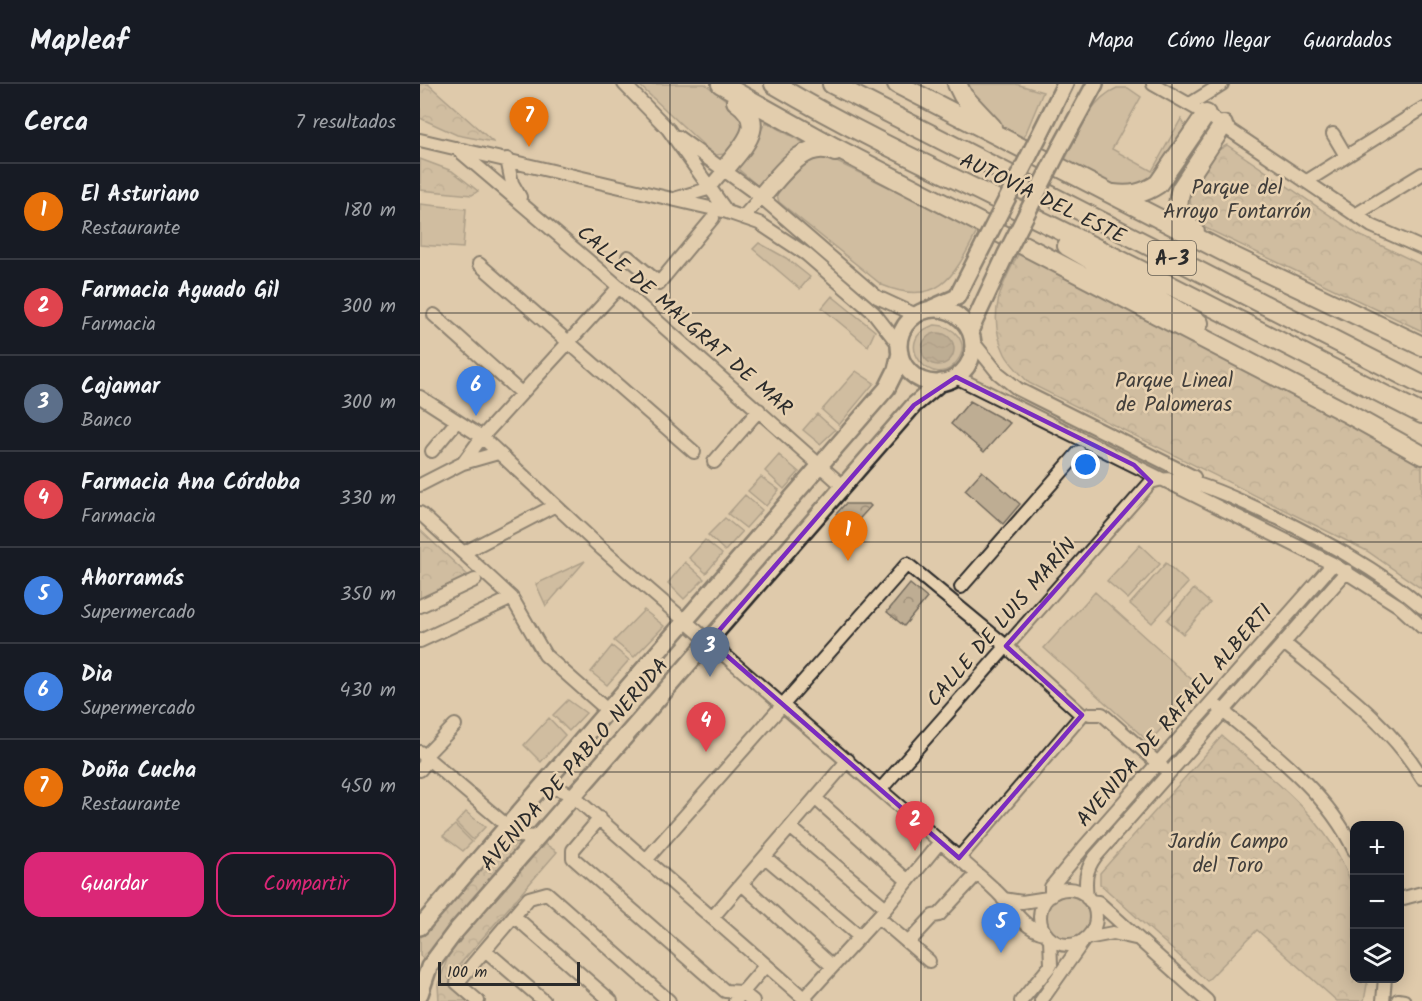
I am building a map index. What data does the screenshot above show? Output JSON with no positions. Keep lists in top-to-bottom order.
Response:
{
  "streets": {
    "highway": ["AUTOVÍA DEL ESTE", "A-3"],
    "main road": ["AVENIDA DE PABLO NERUDA"],
    "street": ["CALLE DE MALGRAT DE MAR", "CALLE DE LUIS MARÍN", "AVENIDA DE RAFAEL ALBERTI"]
  },
  "crossings": [
    ["CALLE DE MALGRAT DE MAR", "AVENIDA DE PABLO NERUDA"]
  ],
  "parks": ["Parque del Arroyo Fontarrón", "Parque Lineal de Palomeras", "Jardín Campo del Toro"],
  "scale_bar": "100 m",
  "page": {
    "header": "Mapleaf",
    "nav": ["Mapa", "Cómo llegar", "Guardados"],
    "heading": ["Cerca", "7 resultados"],
    "pins": [
      "7",
      "6",
      "1",
      "3",
      "4",
      "2",
      "5"
    ],
    "list": [
      {
        "mark": "1",
        "name": "El Asturiano",
        "note": "Restaurante",
        "value": "180 m"
      },
      {
        "mark": "2",
        "name": "Farmacia Aguado Gil",
        "note": "Farmacia",
        "value": "300 m"
      },
      {
        "mark": "3",
        "name": "Cajamar",
        "note": "Banco",
        "value": "300 m"
      },
      {
        "mark": "4",
        "name": "Farmacia Ana Córdoba",
        "note": "Farmacia",
        "value": "330 m"
      },
      {
        "mark": "5",
        "name": "Ahorramás",
        "note": "Supermercado",
        "value": "350 m"
      },
      {
        "mark": "6",
        "name": "Dia",
        "note": "Supermercado",
        "value": "430 m"
      },
      {
        "mark": "7",
        "name": "Doña Cucha",
        "note": "Restaurante",
        "value": "450 m"
      }
    ],
    "map_buttons": ["+", "−"],
    "buttons": ["Guardar", "Compartir"],
    "scale": "100 m"
  }
}
